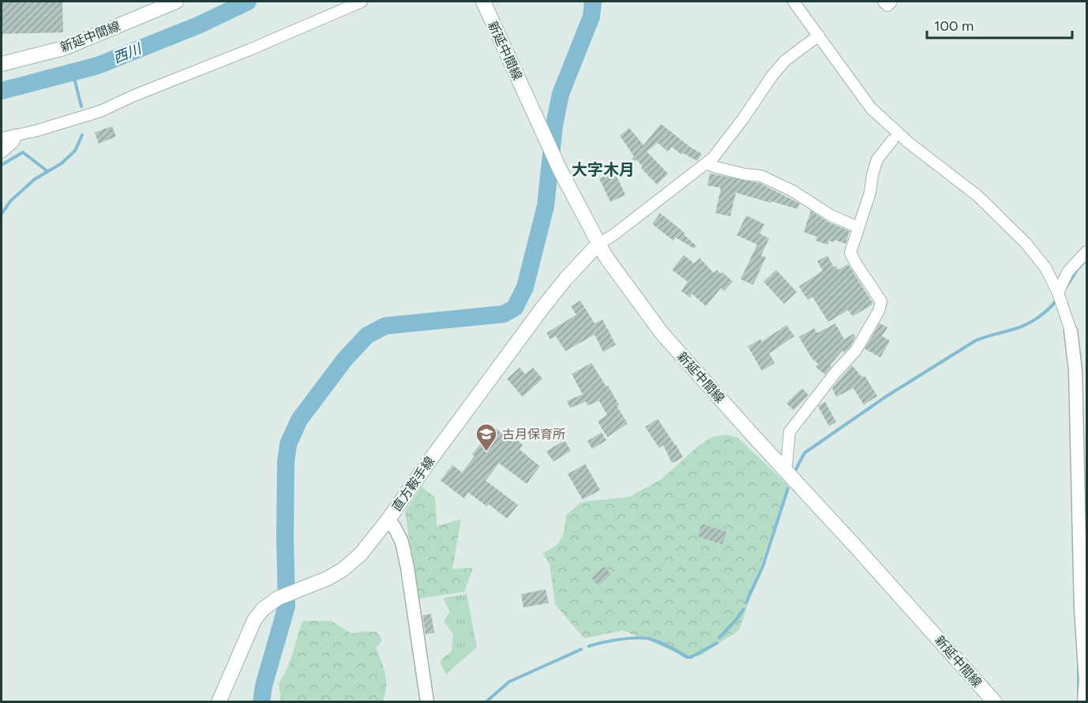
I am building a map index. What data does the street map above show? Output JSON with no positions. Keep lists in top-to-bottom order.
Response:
{
  "streets": {
    "main road": ["新延中間線", "直方鞍手線"]
  },
  "crossings": [
    ["新延中間線", "直方鞍手線"]
  ],
  "districts": ["大字木月"],
  "water": ["西川"],
  "places": {
    "school or university": ["古月保育所"]
  },
  "scale_bar": "100 m"
}
